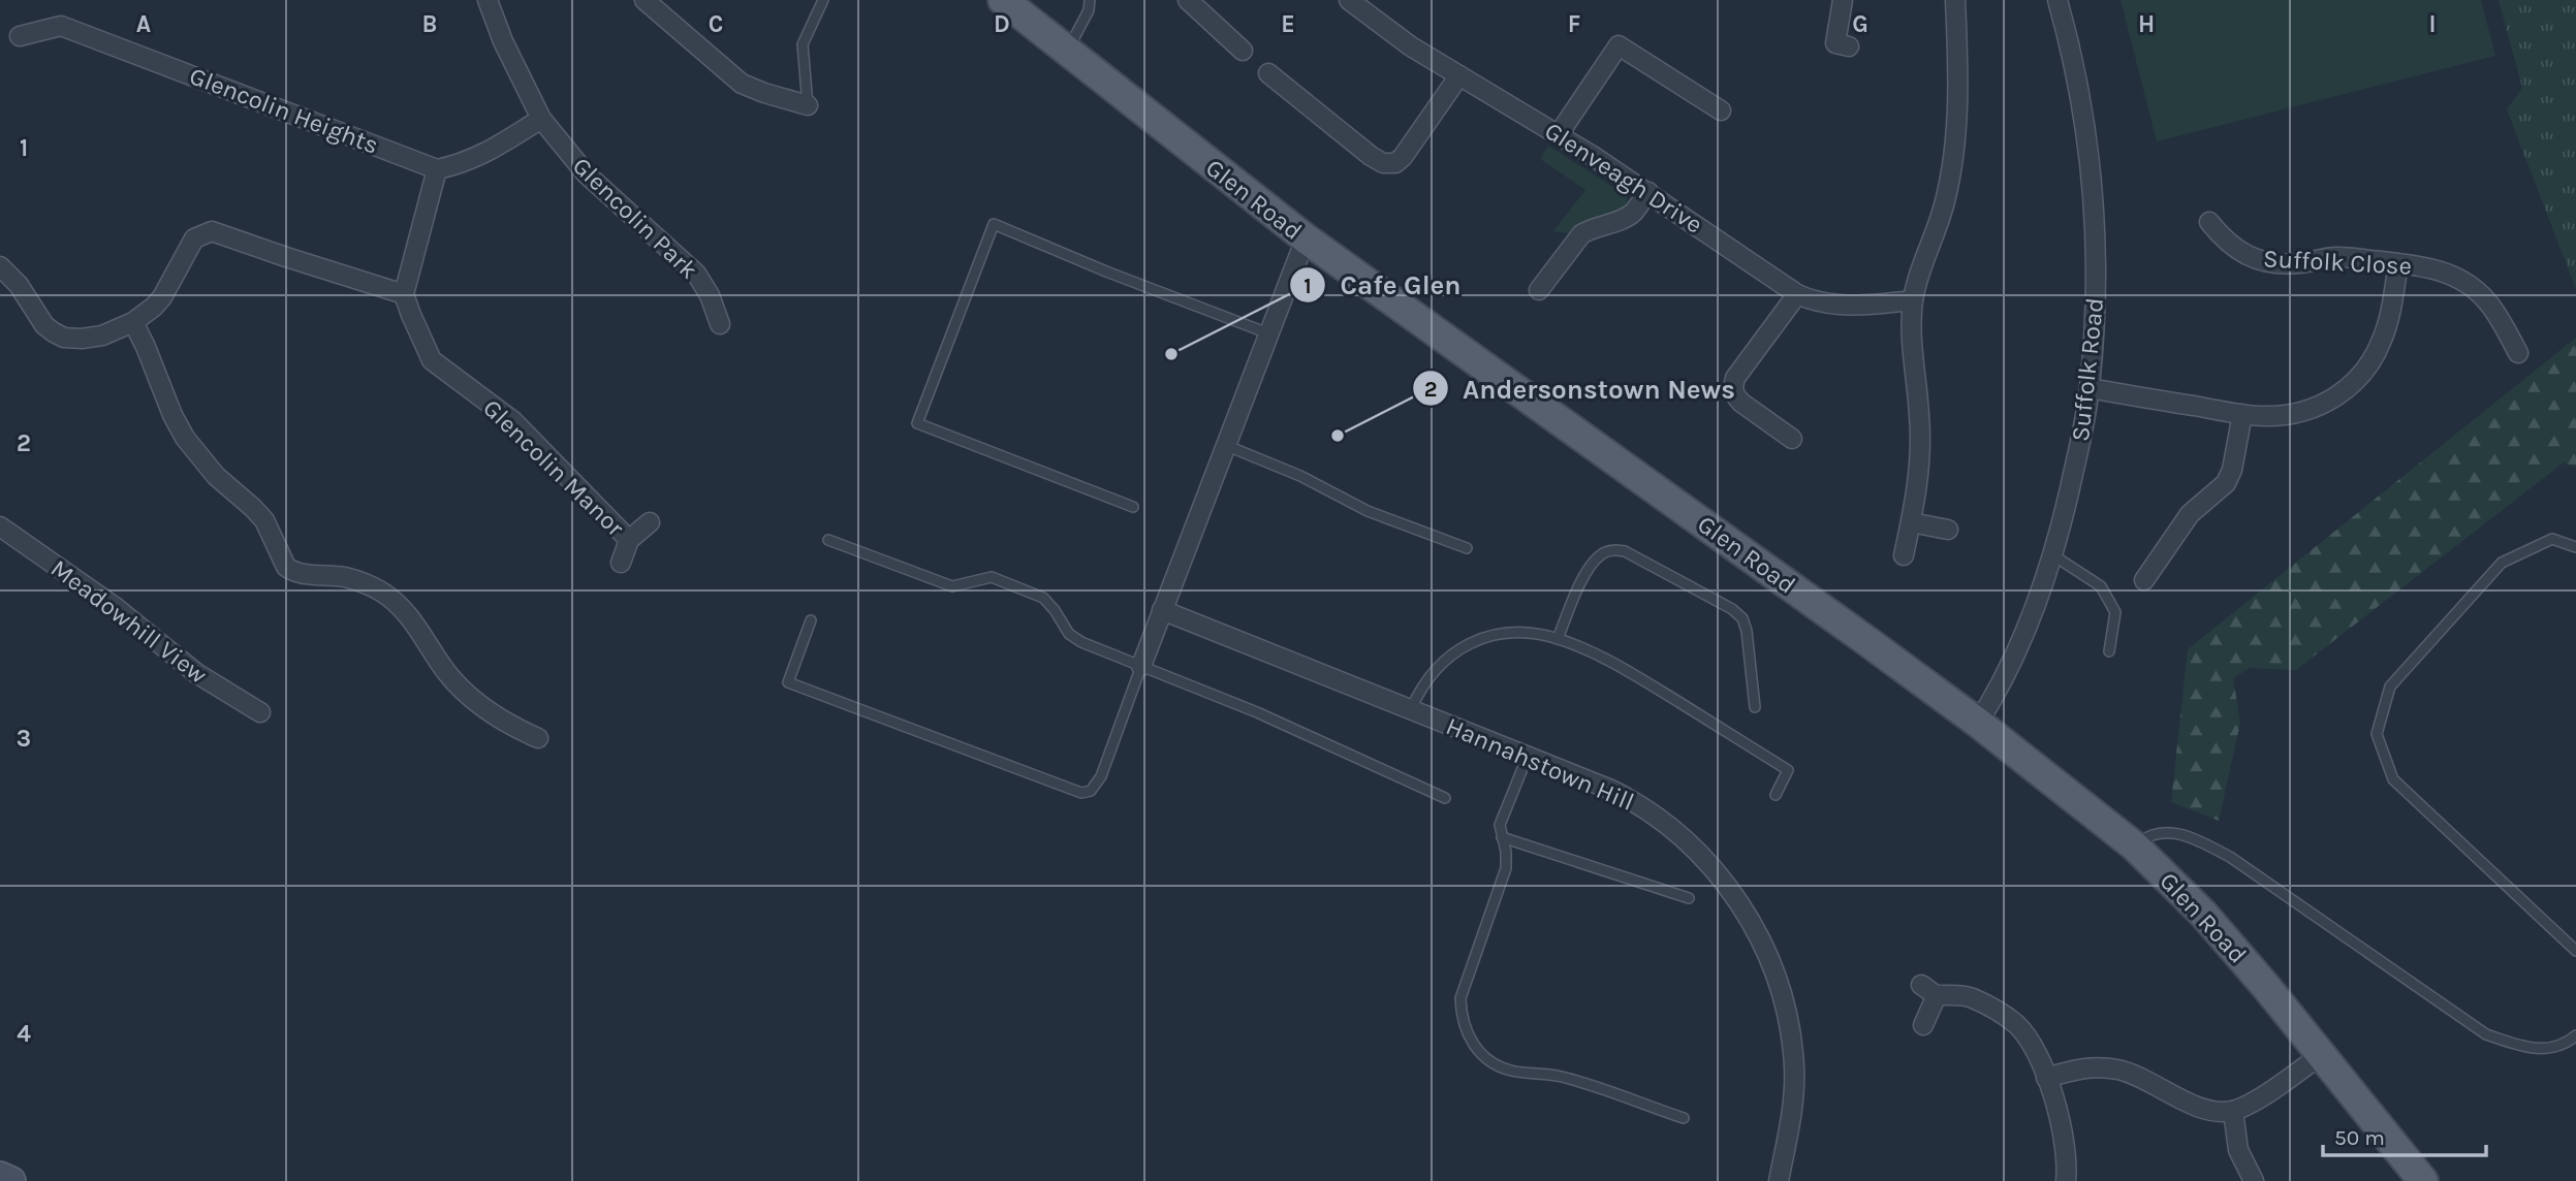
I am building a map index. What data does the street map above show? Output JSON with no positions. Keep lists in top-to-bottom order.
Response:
{
  "streets": {
    "main road": ["Glen Road"],
    "street": [
      "Glencolin Heights",
      "Glenveagh Drive",
      "Glencolin Park",
      "Suffolk Close",
      "Suffolk Road",
      "Glencolin Manor",
      "Meadowhill View",
      "Hannahstown Hill"
    ]
  },
  "crossings": [
    ["Glen Road", "Suffolk Road"]
  ],
  "places": ["Cafe Glen", "Andersonstown News"],
  "scale_bar": "50 m",
  "grid": {
    "columns": [
      "A",
      "B",
      "C",
      "D",
      "E",
      "F",
      "G",
      "H",
      "I"
    ],
    "rows": [
      "1",
      "2",
      "3",
      "4"
    ]
  }
}
